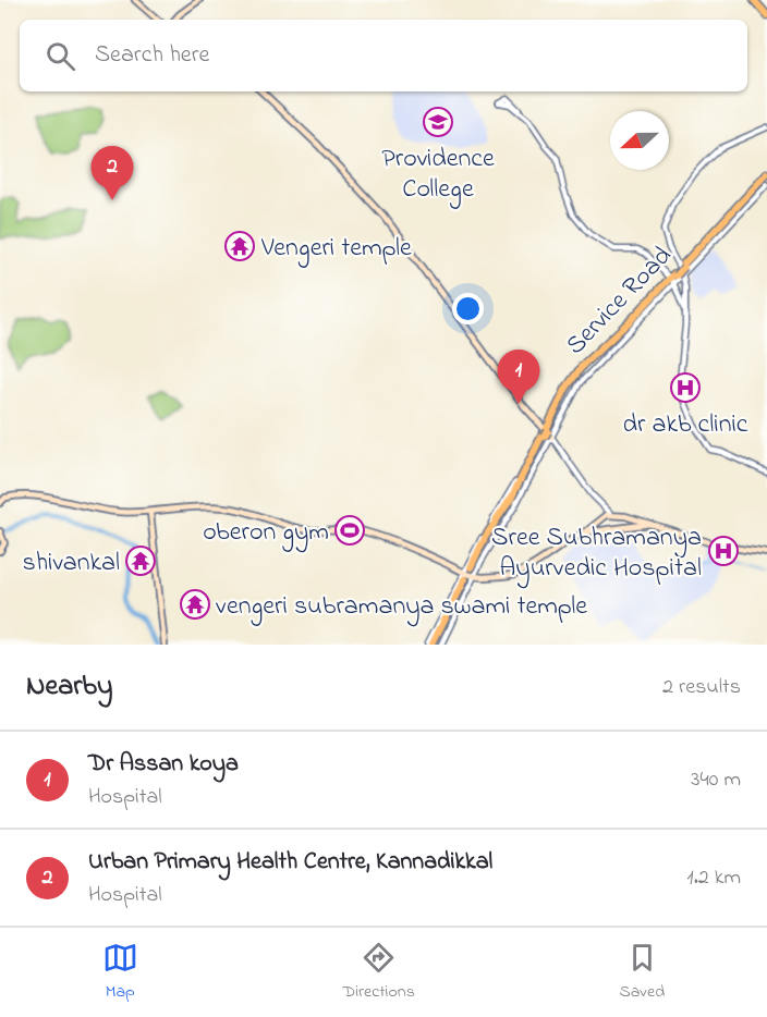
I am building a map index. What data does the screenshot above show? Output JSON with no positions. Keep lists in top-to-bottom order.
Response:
{
  "places": {
    "school or university": ["Providence College"],
    "temple": ["Vengeri temple", "shivankal", "vengeri subramanya swami temple"],
    "hospital": ["dr akb clinic", "Sree Subhramanya Ayurvedic Hospital"],
    "sports": ["oberon gym"]
  },
  "north": "left",
  "page": {
    "search": "Search here",
    "pins": ["2", "1"],
    "heading": ["Nearby", "2 results"],
    "list": [
      {
        "mark": "1",
        "name": "Dr Assan koya",
        "note": "Hospital",
        "value": "340 m"
      },
      {
        "mark": "2",
        "name": "Urban Primary Health Centre, Kannadikkal",
        "note": "Hospital",
        "value": "1.2 km"
      }
    ],
    "nav": ["Map", "Directions", "Saved"]
  }
}
